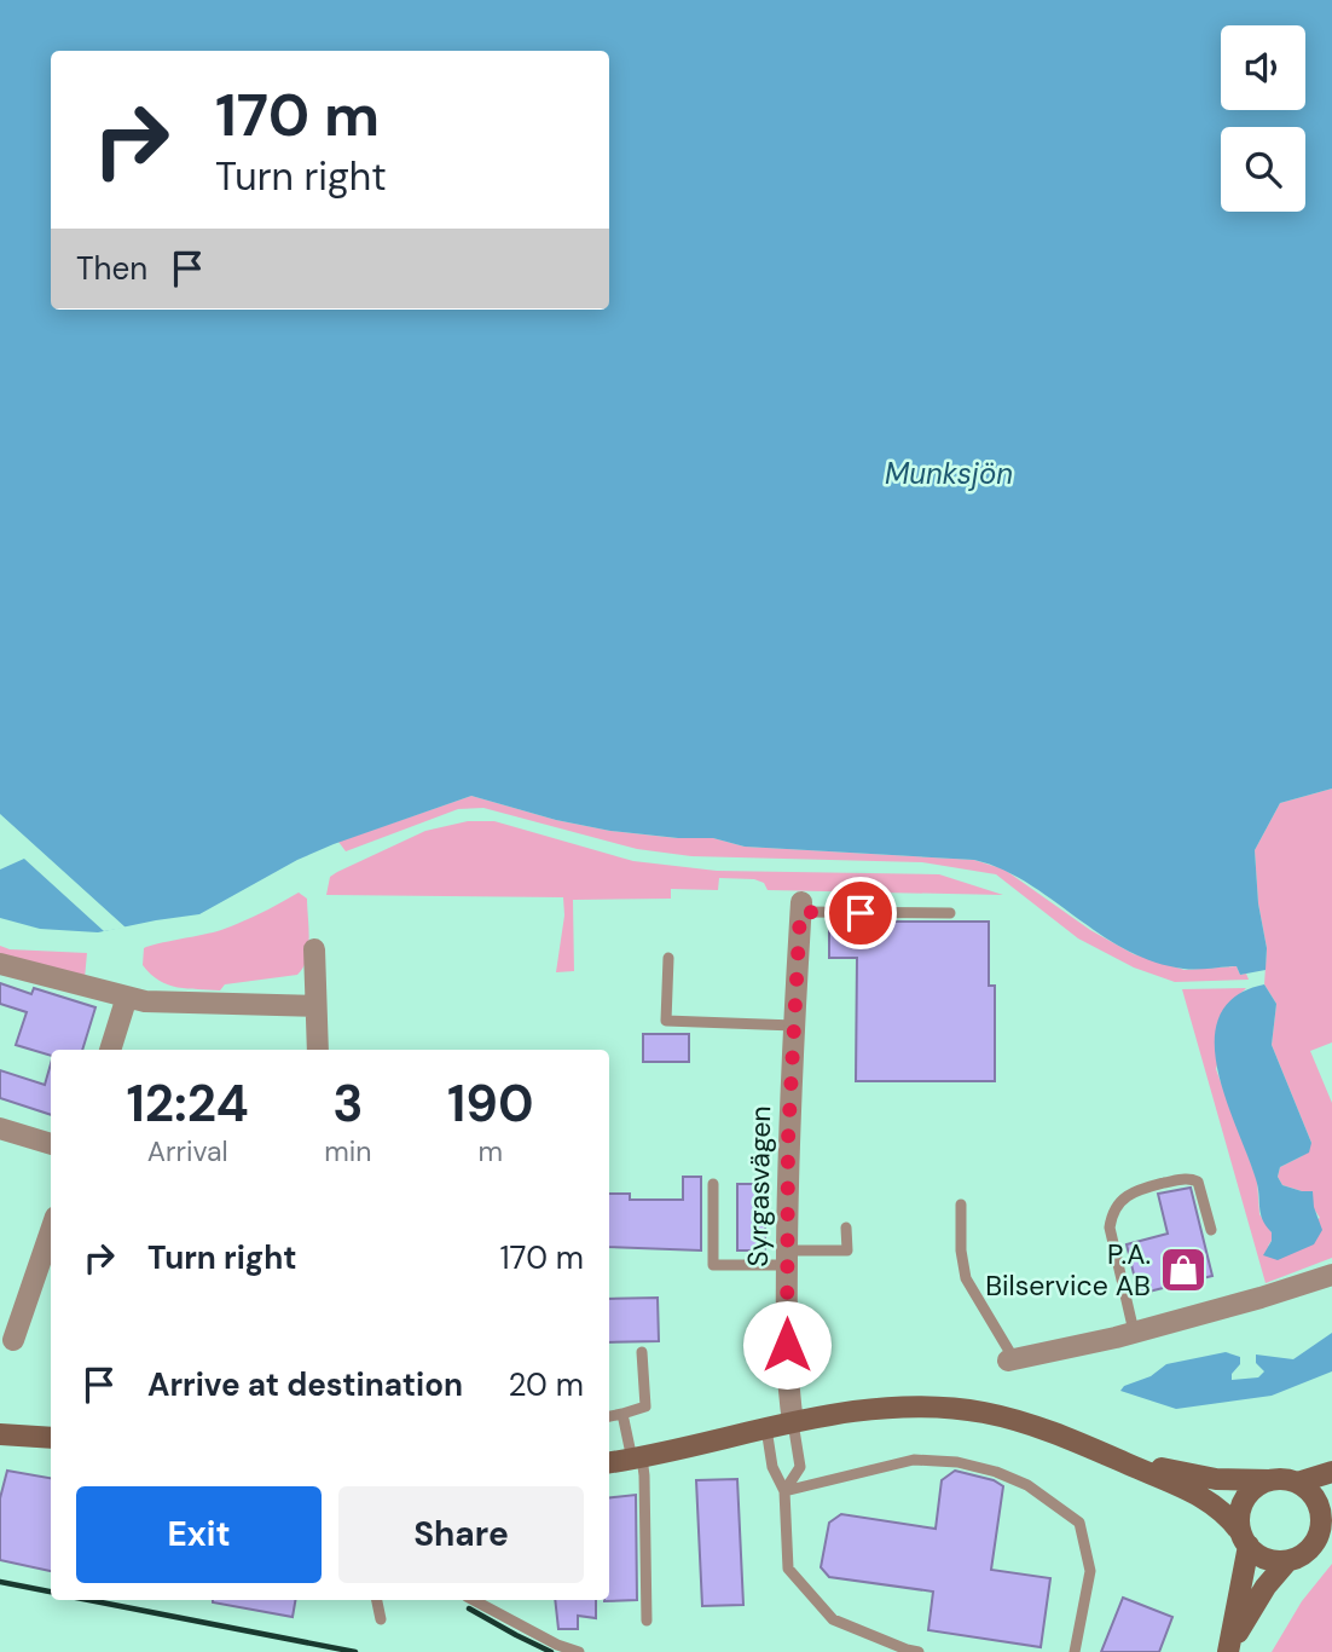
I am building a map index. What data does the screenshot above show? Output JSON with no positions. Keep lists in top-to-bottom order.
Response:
{
  "streets": {
    "street": ["Syrgasvägen"]
  },
  "water": ["Munksjön"],
  "places": {
    "shop": ["P.A. Bilservice AB"]
  },
  "page": {
    "turn": ["170 m", "Turn right"],
    "then": "Then",
    "eta": [
      "12:24",
      "Arrival",
      "3",
      "min",
      "190",
      "m"
    ],
    "list": [
      {
        "name": "Turn right",
        "value": "170 m"
      },
      {
        "name": "Arrive at destination",
        "value": "20 m"
      }
    ],
    "buttons": ["Exit", "Share"]
  }
}
